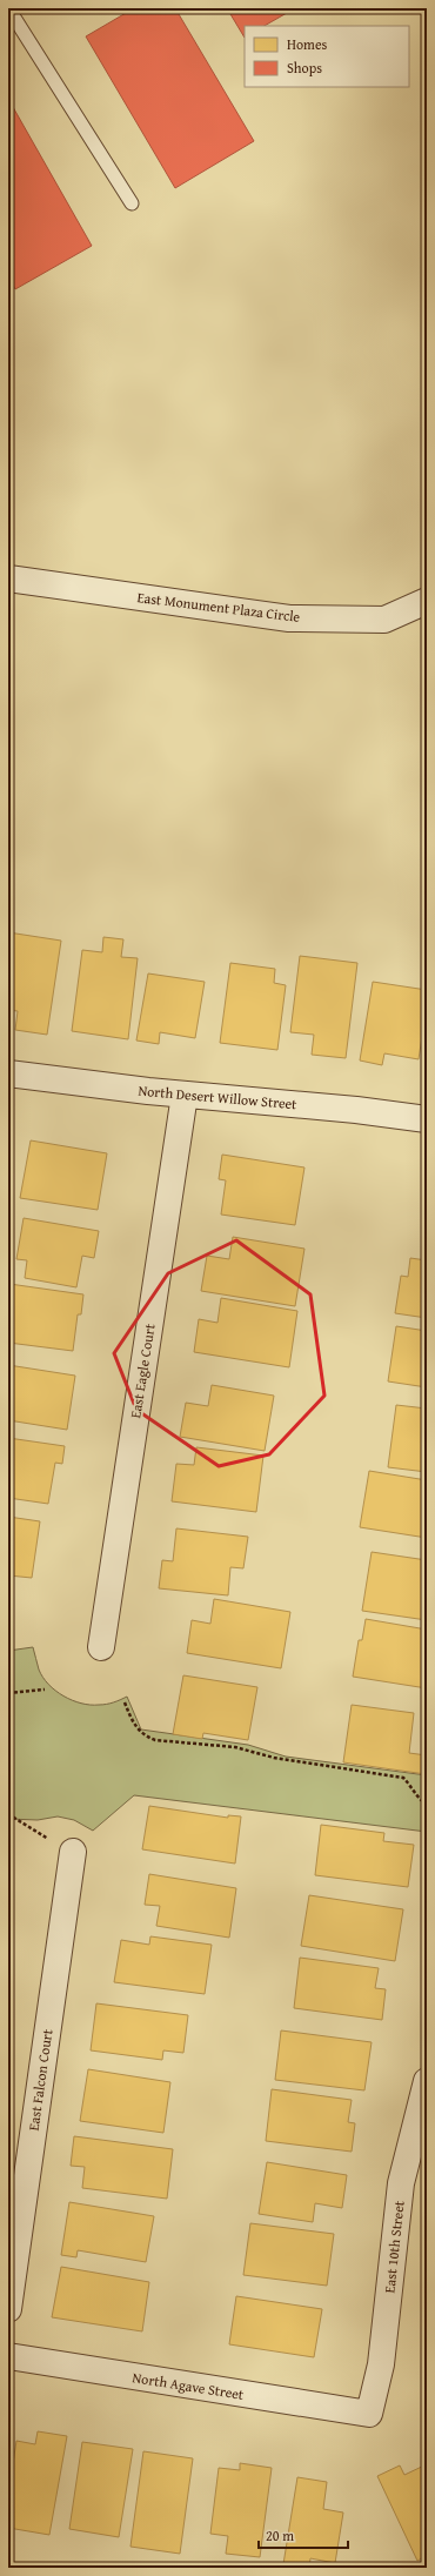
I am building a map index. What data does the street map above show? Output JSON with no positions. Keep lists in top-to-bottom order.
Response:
{
  "streets": {
    "street": [
      "East Monument Plaza Circle",
      "North Desert Willow Street",
      "East Eagle Court",
      "East Falcon Court",
      "East 10th Street",
      "North Agave Street"
    ]
  },
  "crossings": [
    ["North Desert Willow Street", "East Eagle Court"],
    ["East 10th Street", "North Agave Street"]
  ],
  "legend": ["Homes", "Shops"],
  "scale_bar": "20 m"
}
